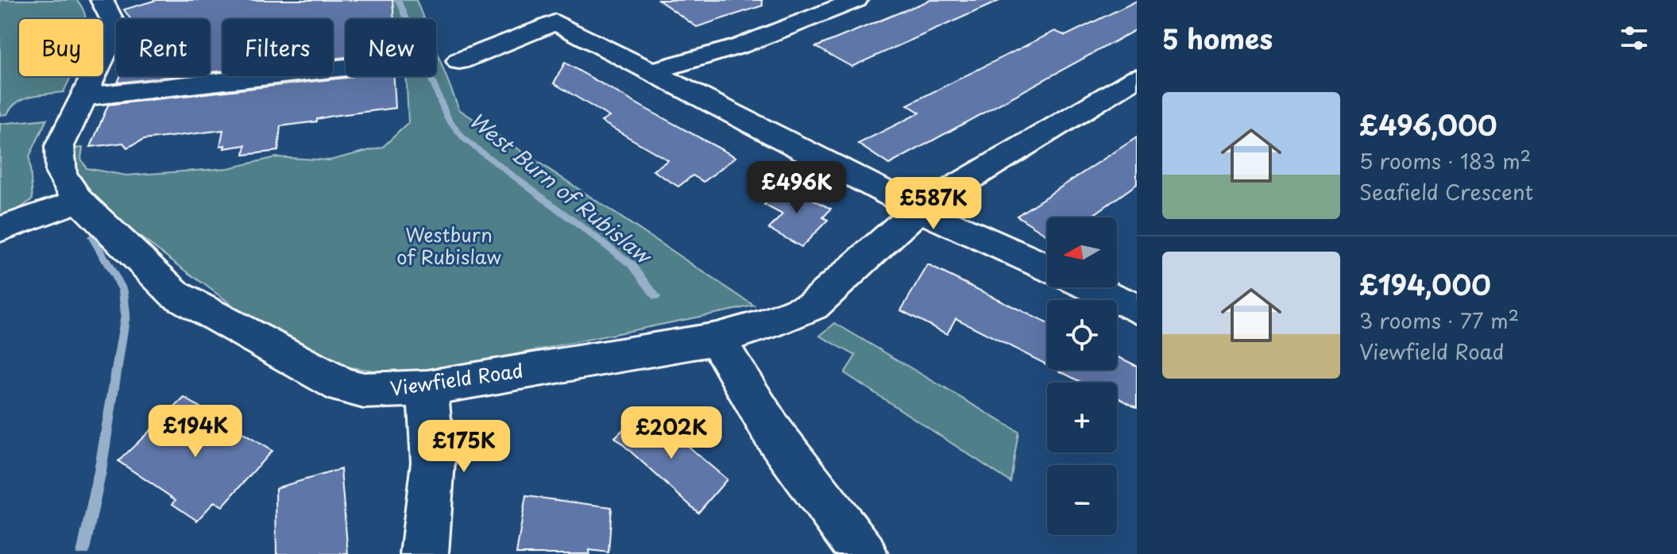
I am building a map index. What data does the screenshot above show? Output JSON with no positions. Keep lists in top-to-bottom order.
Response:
{
  "streets": {
    "street": ["Viewfield Road"]
  },
  "water": ["West Burn of Rubislaw"],
  "parks": ["Westburn of Rubislaw"],
  "north": "left",
  "page": {
    "heading": "5 homes",
    "chip": [
      "Buy",
      "Rent",
      "Filters",
      "New"
    ],
    "list": [
      {
        "name": "£496,000",
        "note": "5 rooms · 183 m² · Seafield Crescent"
      },
      {
        "name": "£194,000",
        "note": "3 rooms · 77 m² · Viewfield Road"
      }
    ],
    "price": [
      "£496K",
      "£587K",
      "£194K",
      "£202K",
      "£175K"
    ],
    "map_buttons": ["+", "−"]
  }
}
